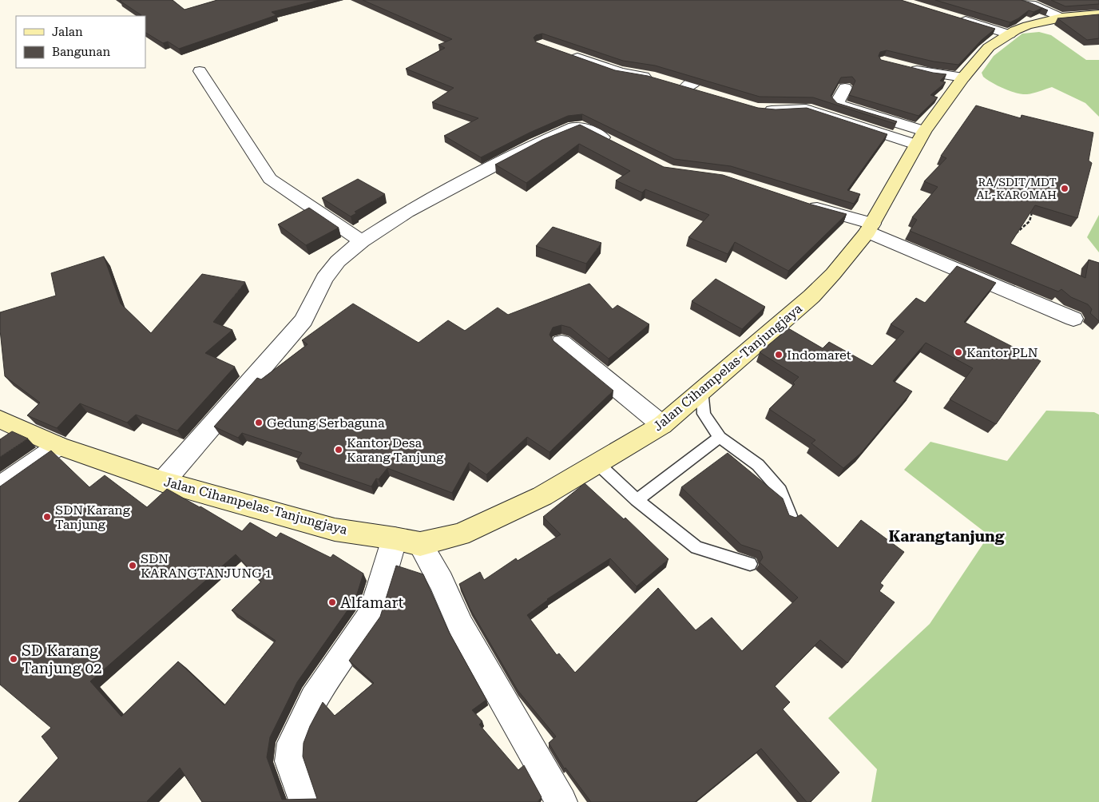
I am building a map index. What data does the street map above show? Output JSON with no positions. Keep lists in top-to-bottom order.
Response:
{
  "streets": {
    "main road": ["Jalan Cihampelas-Tanjungjaya"]
  },
  "districts": ["Karangtanjung"],
  "places": [
    "RA/SDIT/MDT AL-KAROMAH",
    "Kantor PLN",
    "Indomaret",
    "Gedung Serbaguna",
    "Kantor Desa Karang Tanjung",
    "SDN Karang Tanjung",
    "SDN KARANGTANJUNG 1",
    "Alfamart",
    "SD Karang Tanjung 02"
  ],
  "legend": ["Jalan", "Bangunan"]
}
